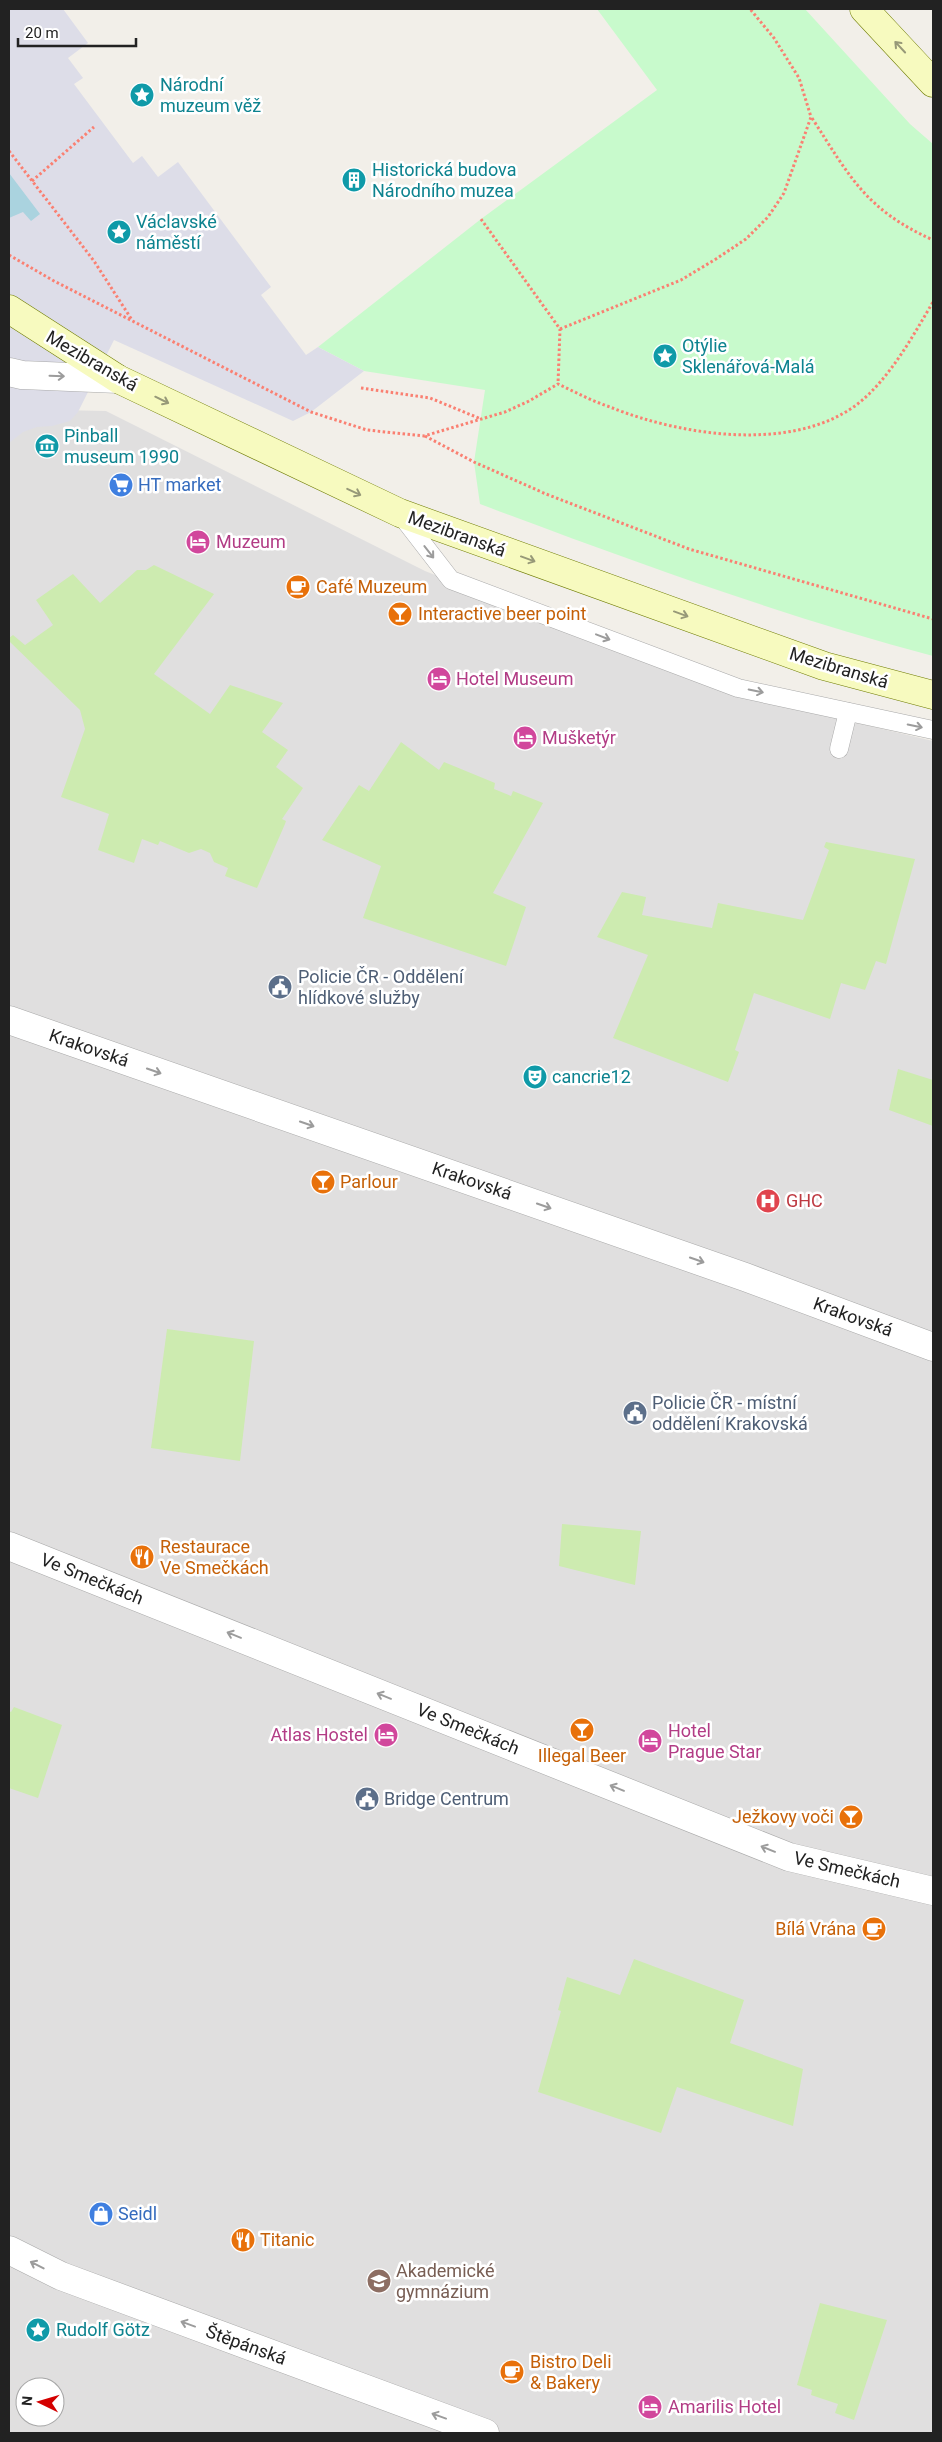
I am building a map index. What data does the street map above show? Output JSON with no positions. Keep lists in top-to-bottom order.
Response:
{
  "streets": {
    "main road": ["Mezibranská"],
    "street": ["Krakovská", "Ve Smečkách", "Štěpánská"]
  },
  "one_way": [
    "Mezibranská",
    "Krakovská",
    "Ve Smečkách",
    "Štěpánská"
  ],
  "places": {
    "place": [
      "Národní muzeum věž",
      "Václavské náměstí",
      "Otýlie Sklenářová-Malá",
      "Rudolf Gӧtz"
    ],
    "building": ["Historická budova Národního muzea"],
    "museum": ["Pinball museum 1990"],
    "supermarket": ["HT market"],
    "hotel": [
      "Muzeum",
      "Hotel Museum",
      "Mušketýr",
      "Atlas Hostel",
      "Hotel Prague Star",
      "Amarilis Hotel"
    ],
    "cafe": ["Café Muzeum", "Bílá Vrána", "Bistro Deli & Bakery"],
    "bar": [
      "Interactive beer point",
      "Parlour",
      "Illegal Beer",
      "Ježkovy voči"
    ],
    "public building": ["Policie ČR - Oddělení hlídkové služby", "Policie ČR - místní oddělení Krakovská", "Bridge Centrum"],
    "theatre": ["cancrie12"],
    "hospital": ["GHC"],
    "restaurant": ["Restaurace Ve Smečkách", "Titanic"],
    "shop": ["Seidl"],
    "school or university": ["Akademické gymnázium"]
  },
  "scale_bar": "20 m",
  "north": "left"
}
